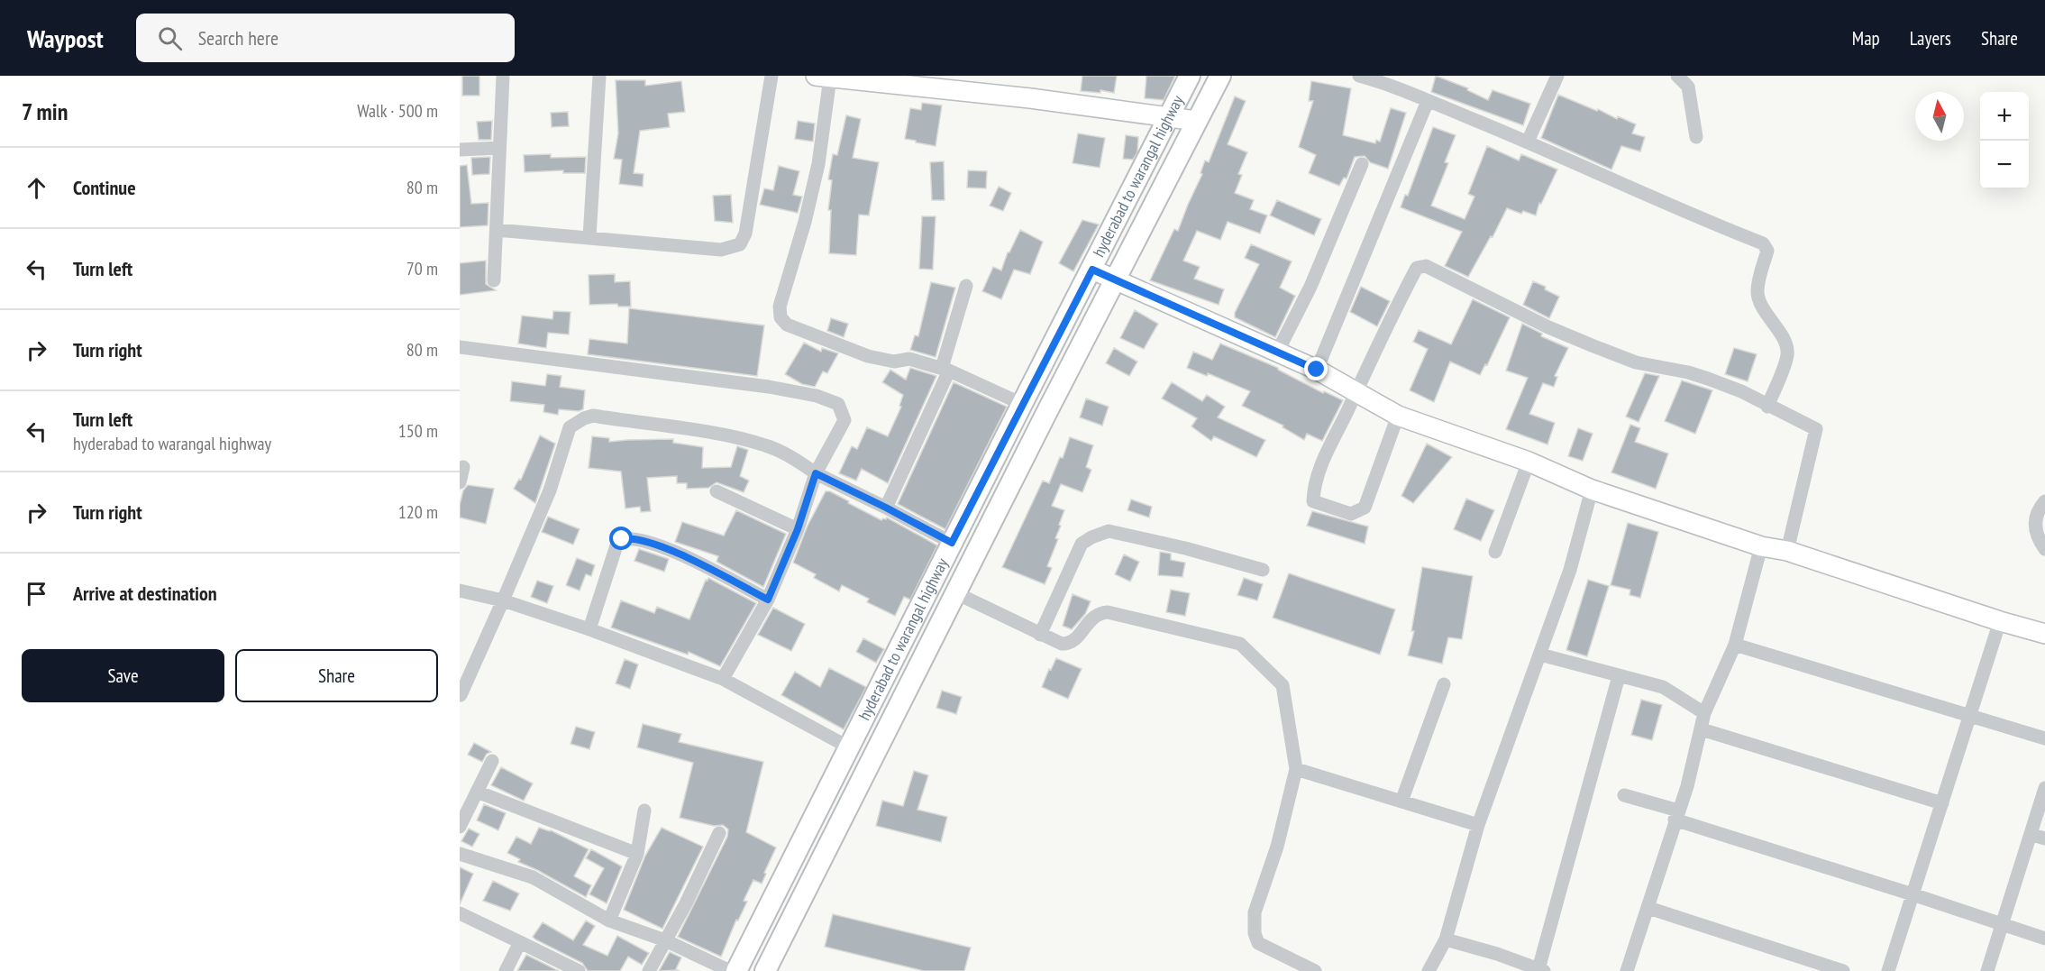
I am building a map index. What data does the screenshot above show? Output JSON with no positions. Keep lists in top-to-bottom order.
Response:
{
  "streets": {
    "main road": ["hyderabad to warangal highway"]
  },
  "north": "top",
  "page": {
    "header": "Waypost",
    "search": "Search here",
    "nav": ["Map", "Layers", "Share"],
    "heading": ["7 min", "Walk · 500 m"],
    "map_buttons": ["+", "−"],
    "list": [
      ["Continue", "80 m"],
      ["Turn left", "70 m"],
      ["Turn right", "80 m"],
      ["Turn left", "hyderabad to warangal highway", "150 m"],
      ["Turn right", "120 m"],
      "Arrive at destination"
    ],
    "buttons": ["Save", "Share"]
  }
}
